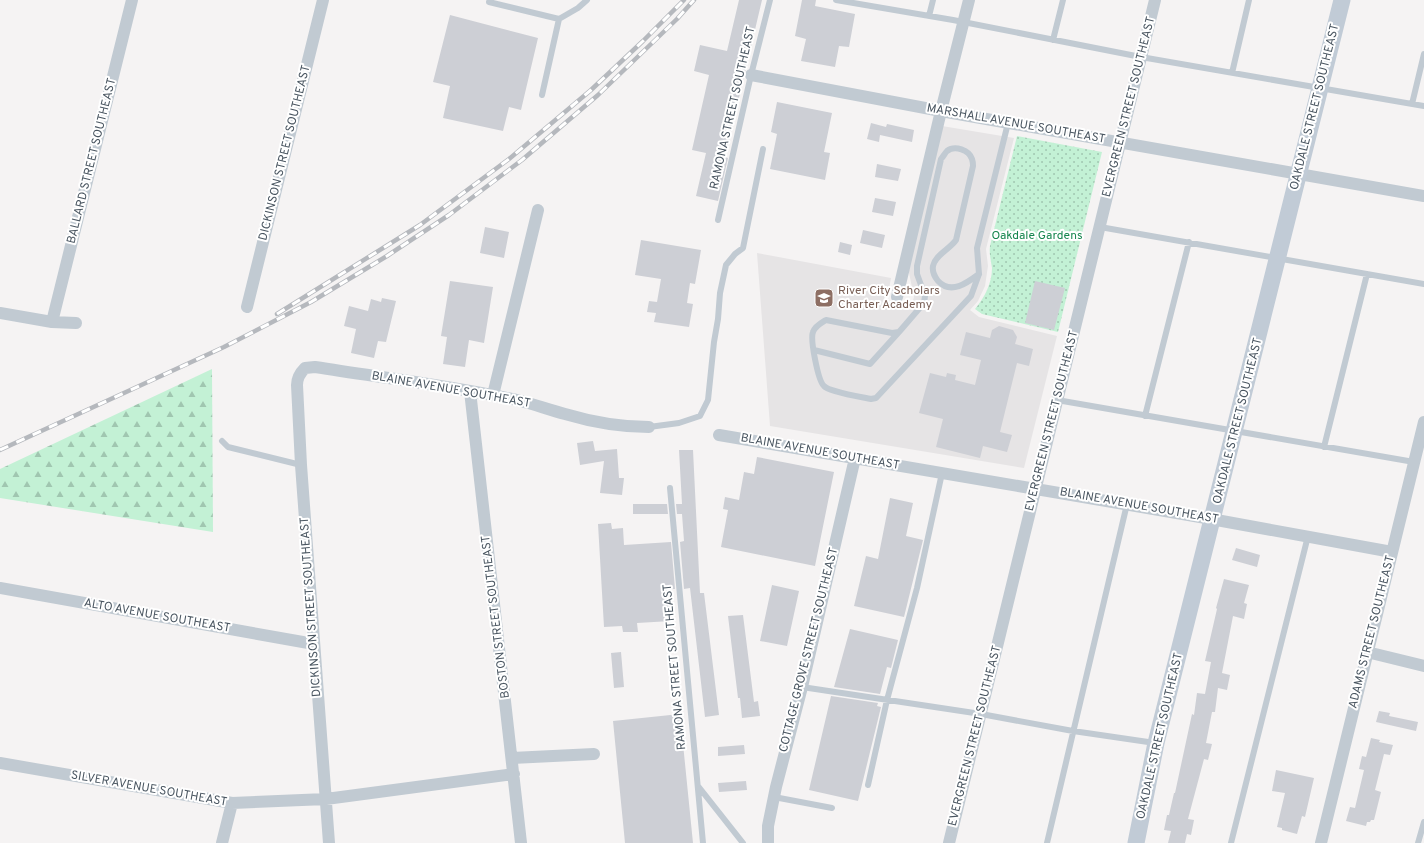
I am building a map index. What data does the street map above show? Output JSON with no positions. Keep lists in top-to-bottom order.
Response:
{
  "streets": {
    "street": [
      "EVERGREEN STREET SOUTHEAST",
      "OAKDALE STREET SOUTHEAST",
      "MARSHALL AVENUE SOUTHEAST",
      "DICKINSON STREET SOUTHEAST",
      "BALLARD STREET SOUTHEAST",
      "BLAINE AVENUE SOUTHEAST",
      "ALTO AVENUE SOUTHEAST",
      "BOSTON STREET SOUTHEAST",
      "ADAMS STREET SOUTHEAST",
      "COTTAGE GROVE STREET SOUTHEAST",
      "SILVER AVENUE SOUTHEAST"
    ],
    "lane": ["RAMONA STREET SOUTHEAST"]
  },
  "crossings": [
    ["EVERGREEN STREET SOUTHEAST", "MARSHALL AVENUE SOUTHEAST"],
    ["EVERGREEN STREET SOUTHEAST", "BLAINE AVENUE SOUTHEAST"],
    ["OAKDALE STREET SOUTHEAST", "MARSHALL AVENUE SOUTHEAST"],
    ["OAKDALE STREET SOUTHEAST", "BLAINE AVENUE SOUTHEAST"],
    ["RAMONA STREET SOUTHEAST", "MARSHALL AVENUE SOUTHEAST"],
    ["DICKINSON STREET SOUTHEAST", "BLAINE AVENUE SOUTHEAST"],
    ["DICKINSON STREET SOUTHEAST", "ALTO AVENUE SOUTHEAST"],
    ["DICKINSON STREET SOUTHEAST", "SILVER AVENUE SOUTHEAST"],
    ["BLAINE AVENUE SOUTHEAST", "BOSTON STREET SOUTHEAST"],
    ["BLAINE AVENUE SOUTHEAST", "ADAMS STREET SOUTHEAST"],
    ["BLAINE AVENUE SOUTHEAST", "COTTAGE GROVE STREET SOUTHEAST"],
    ["BOSTON STREET SOUTHEAST", "SILVER AVENUE SOUTHEAST"]
  ],
  "parks": ["Oakdale Gardens"],
  "places": {
    "school or university": ["River City Scholars Charter Academy"]
  }
}
